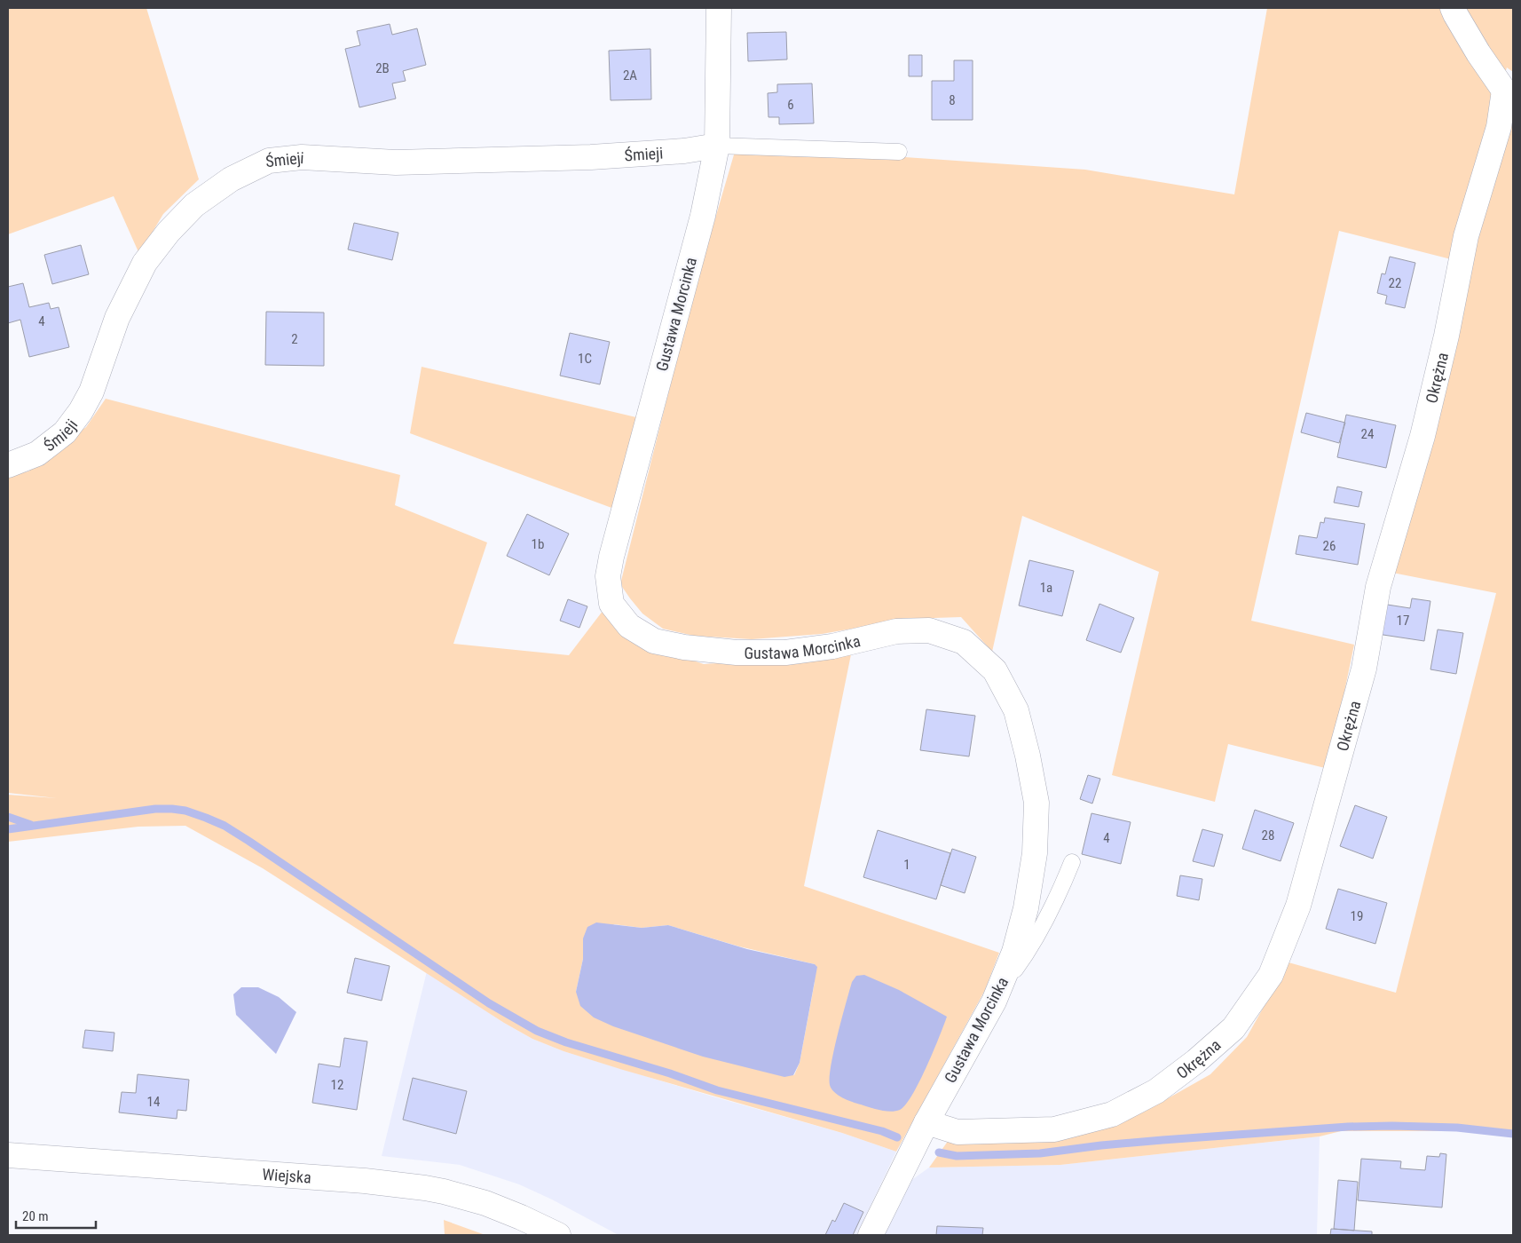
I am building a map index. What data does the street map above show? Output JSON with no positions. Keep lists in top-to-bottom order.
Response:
{
  "streets": {
    "street": [
      "Śmieji",
      "Gustawa Morcinka",
      "Okrężna",
      "Wiejska"
    ]
  },
  "crossings": [
    ["Śmieji", "Gustawa Morcinka"],
    ["Gustawa Morcinka", "Okrężna"]
  ],
  "house_numbers": [
    "2B",
    "2A",
    "8",
    "6",
    "22",
    "4",
    "2",
    "1C",
    "24",
    "1b",
    "26",
    "1a",
    "17",
    "28",
    "4",
    "1",
    "19",
    "12",
    "14"
  ],
  "scale_bar": "20 m"
}
